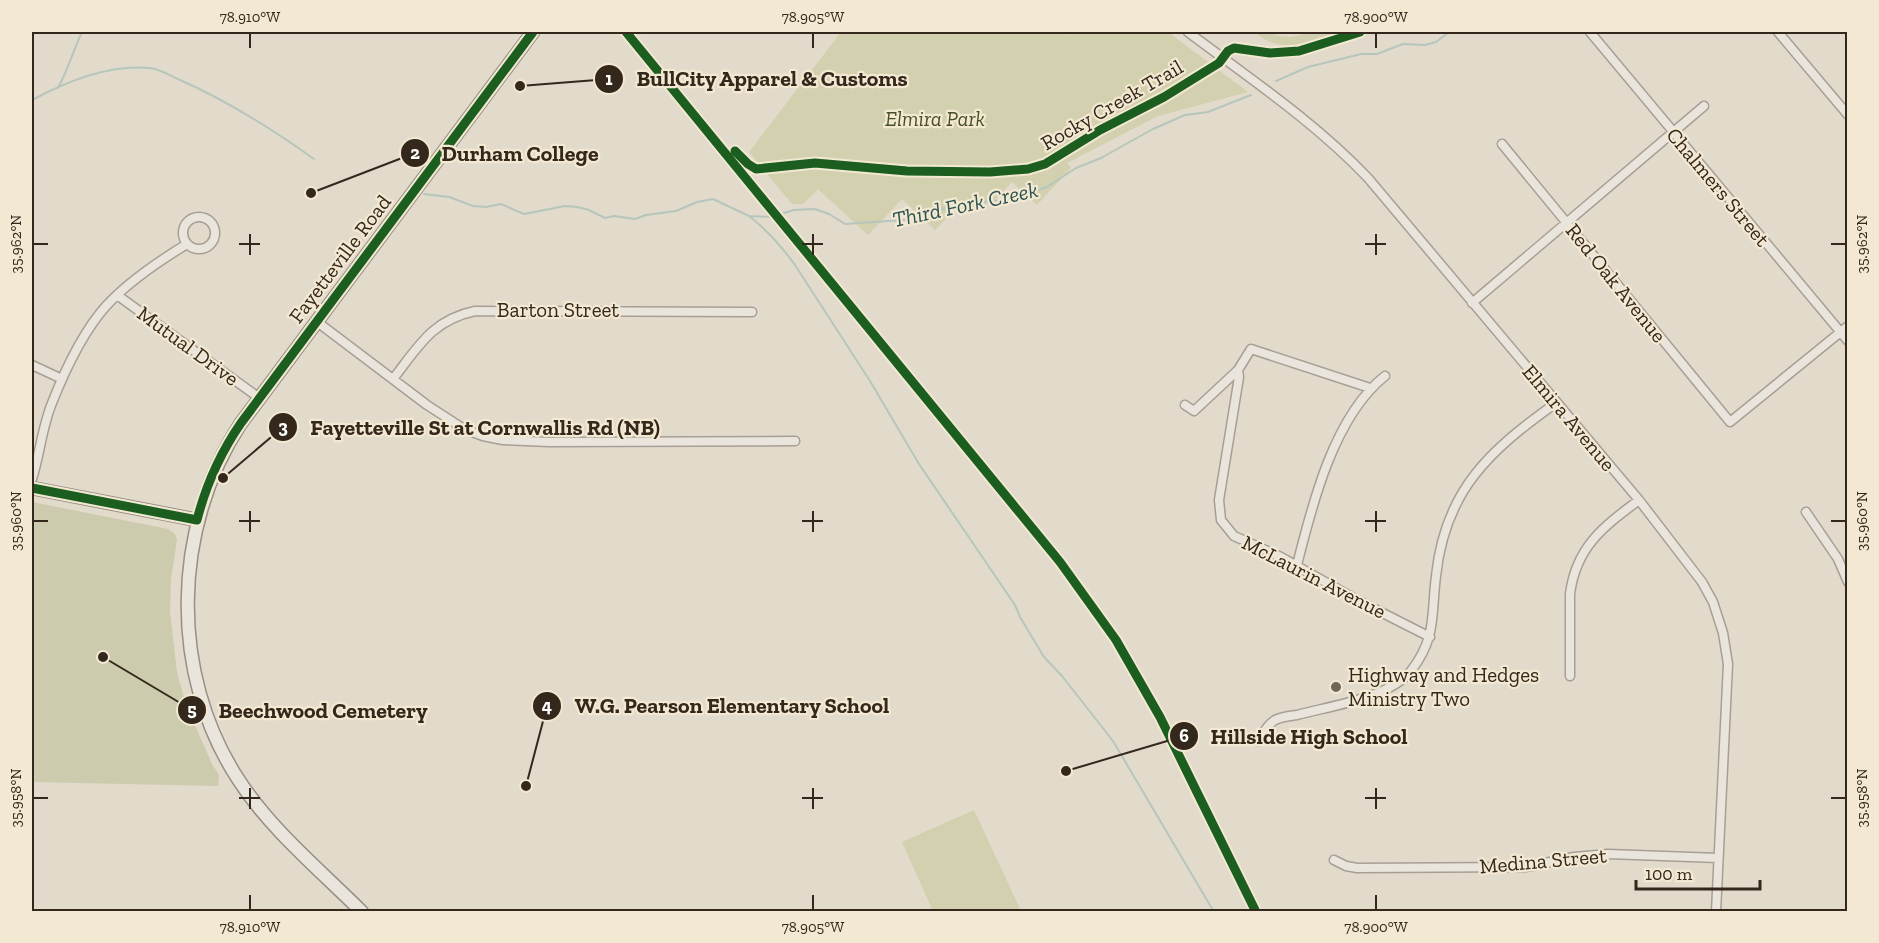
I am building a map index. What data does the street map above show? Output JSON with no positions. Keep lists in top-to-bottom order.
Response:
{
  "streets": {
    "main road": ["Fayetteville Road"],
    "street": [
      "Chalmers Street",
      "Red Oak Avenue",
      "Barton Street",
      "Mutual Drive",
      "Elmira Avenue",
      "McLaurin Avenue",
      "Medina Street"
    ],
    "cycle path": ["Rocky Creek Trail"]
  },
  "crossings": [
    ["Chalmers Street", "Red Oak Avenue"],
    ["Fayetteville Road", "Mutual Drive"],
    ["Elmira Avenue", "Medina Street"]
  ],
  "water": ["Third Fork Creek"],
  "parks": ["Elmira Park"],
  "places": [
    "BullCity Apparel & Customs",
    "Durham College",
    "Fayetteville St at Cornwallis Rd (NB)",
    "Beechwood Cemetery",
    "Highway and Hedges Ministry Two",
    "Hillside High School",
    "W.G. Pearson Elementary School"
  ],
  "scale_bar": "100 m",
  "coordinates": [
    "78.910°W",
    "78.905°W",
    "78.900°W",
    "35.962°N",
    "35.960°N",
    "35.958°N"
  ]
}
